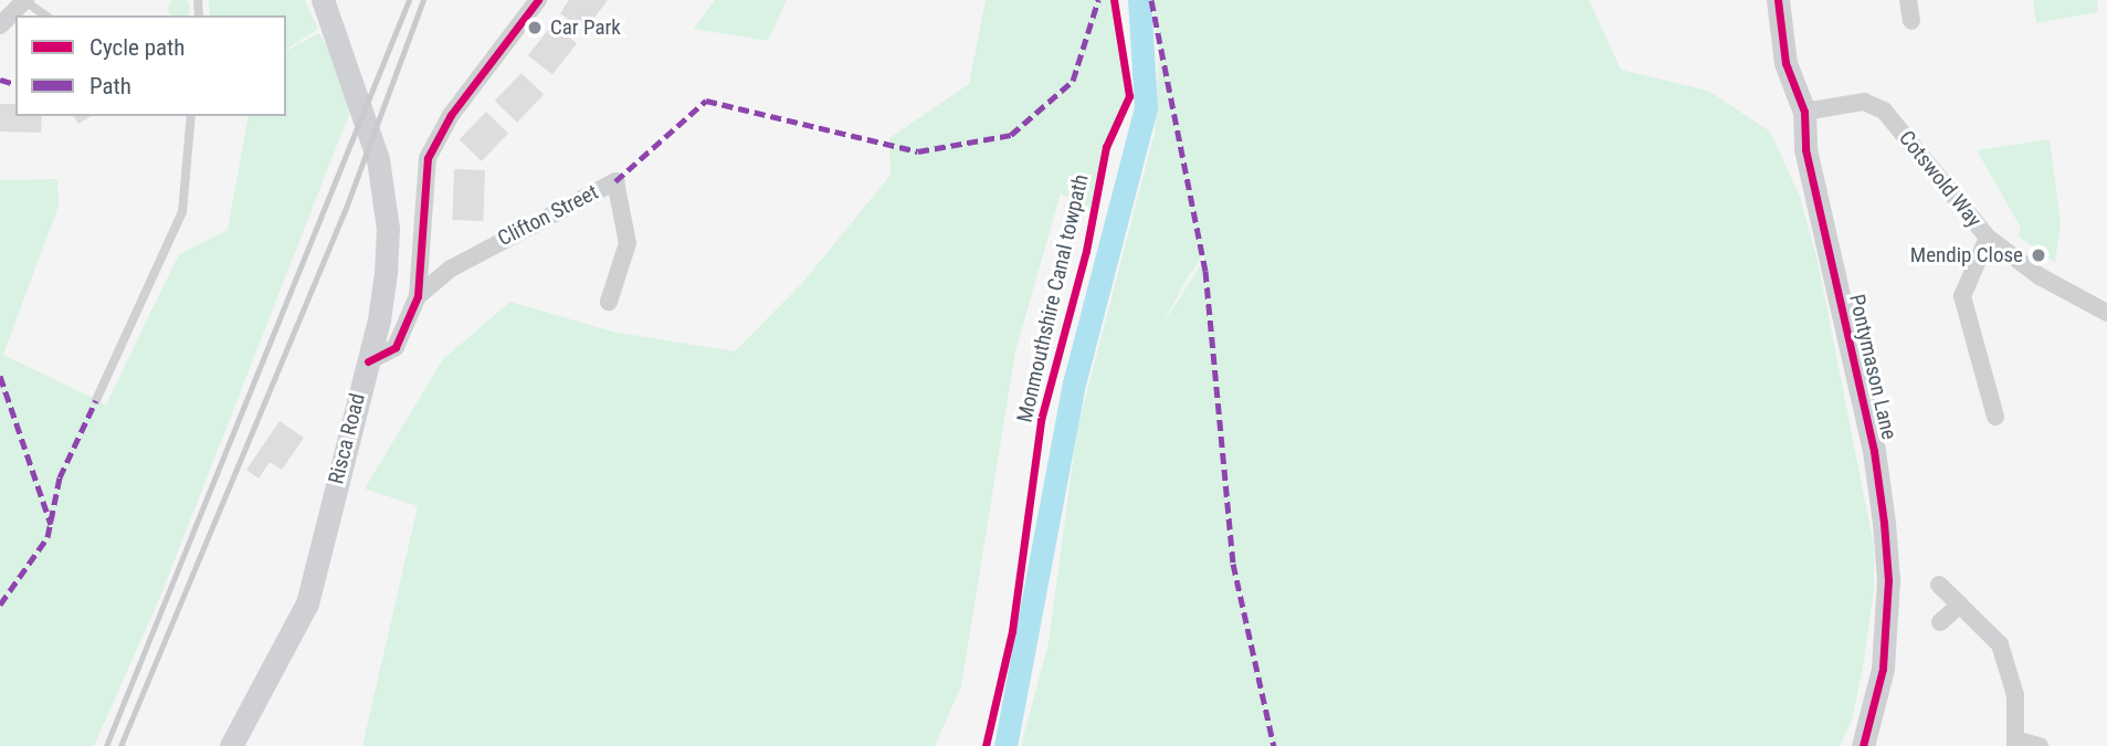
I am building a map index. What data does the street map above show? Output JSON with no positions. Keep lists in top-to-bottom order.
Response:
{
  "streets": {
    "main road": ["Pontymason Lane", "Risca Road"],
    "street": ["Cotswold Way", "Clifton Street"],
    "cycle path": ["Monmouthshire Canal towpath"]
  },
  "crossings": [
    ["Cotswold Way", "Pontymason Lane"]
  ],
  "places": ["Car Park", "Mendip Close"],
  "legend": ["Cycle path", "Path"]
}
